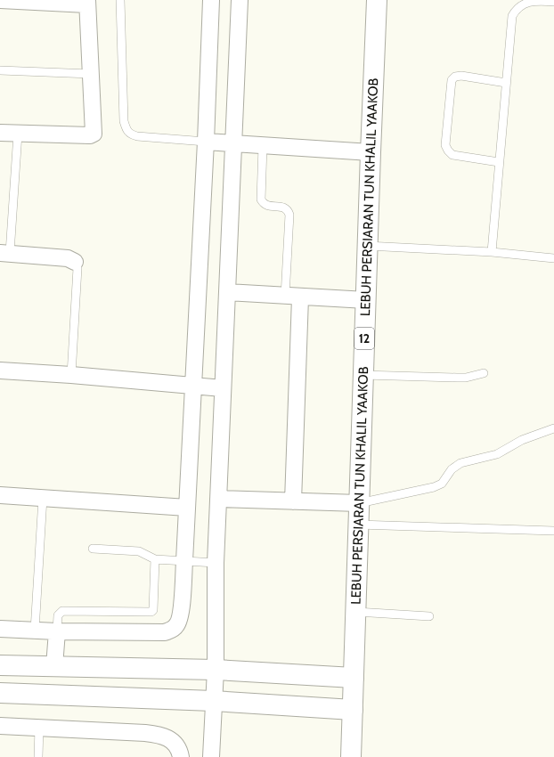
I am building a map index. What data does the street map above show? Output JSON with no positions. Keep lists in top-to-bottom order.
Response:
{
  "streets": {
    "main road": ["LEBUH PERSIARAN TUN KHALIL YAAKOB", "12"]
  }
}
